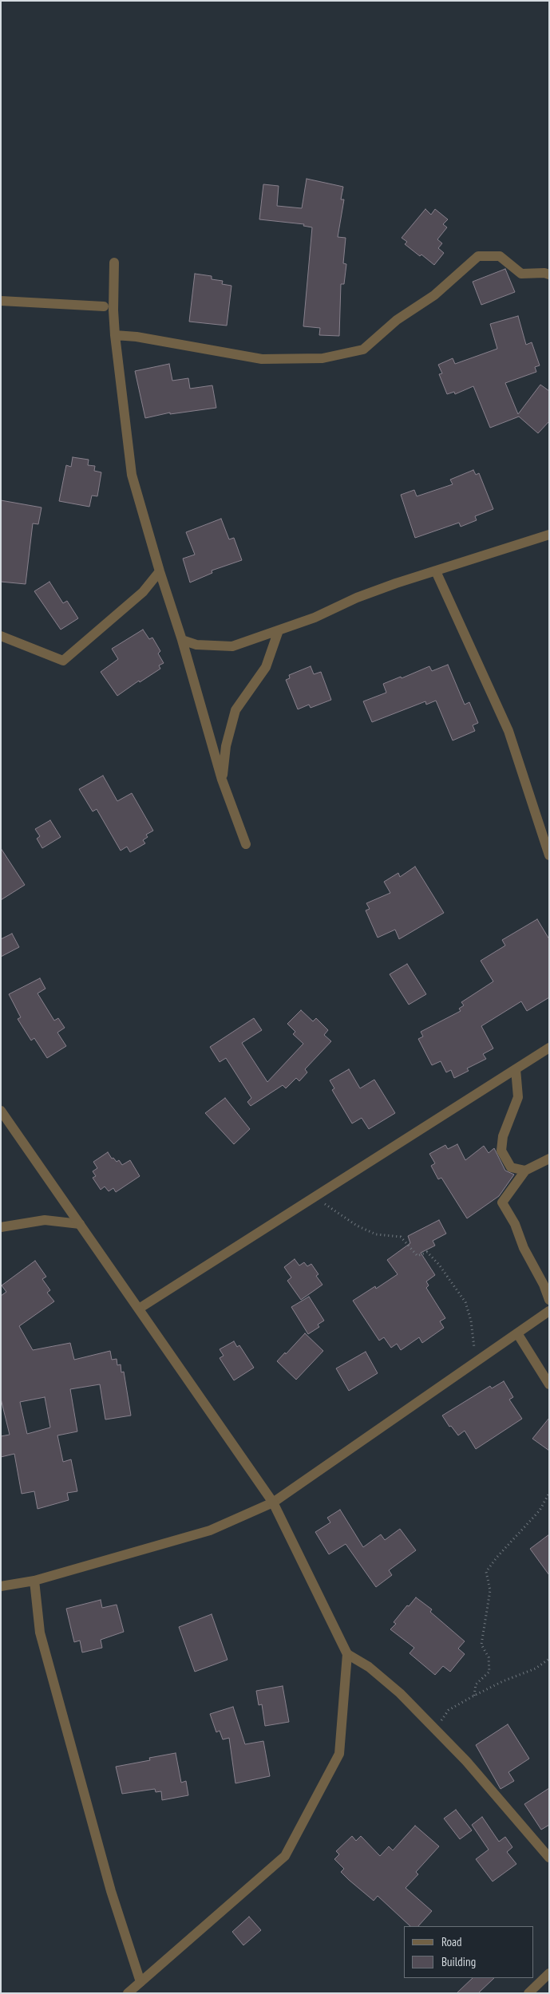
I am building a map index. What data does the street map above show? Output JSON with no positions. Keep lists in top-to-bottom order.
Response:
{
  "legend": ["Road", "Building"]
}
